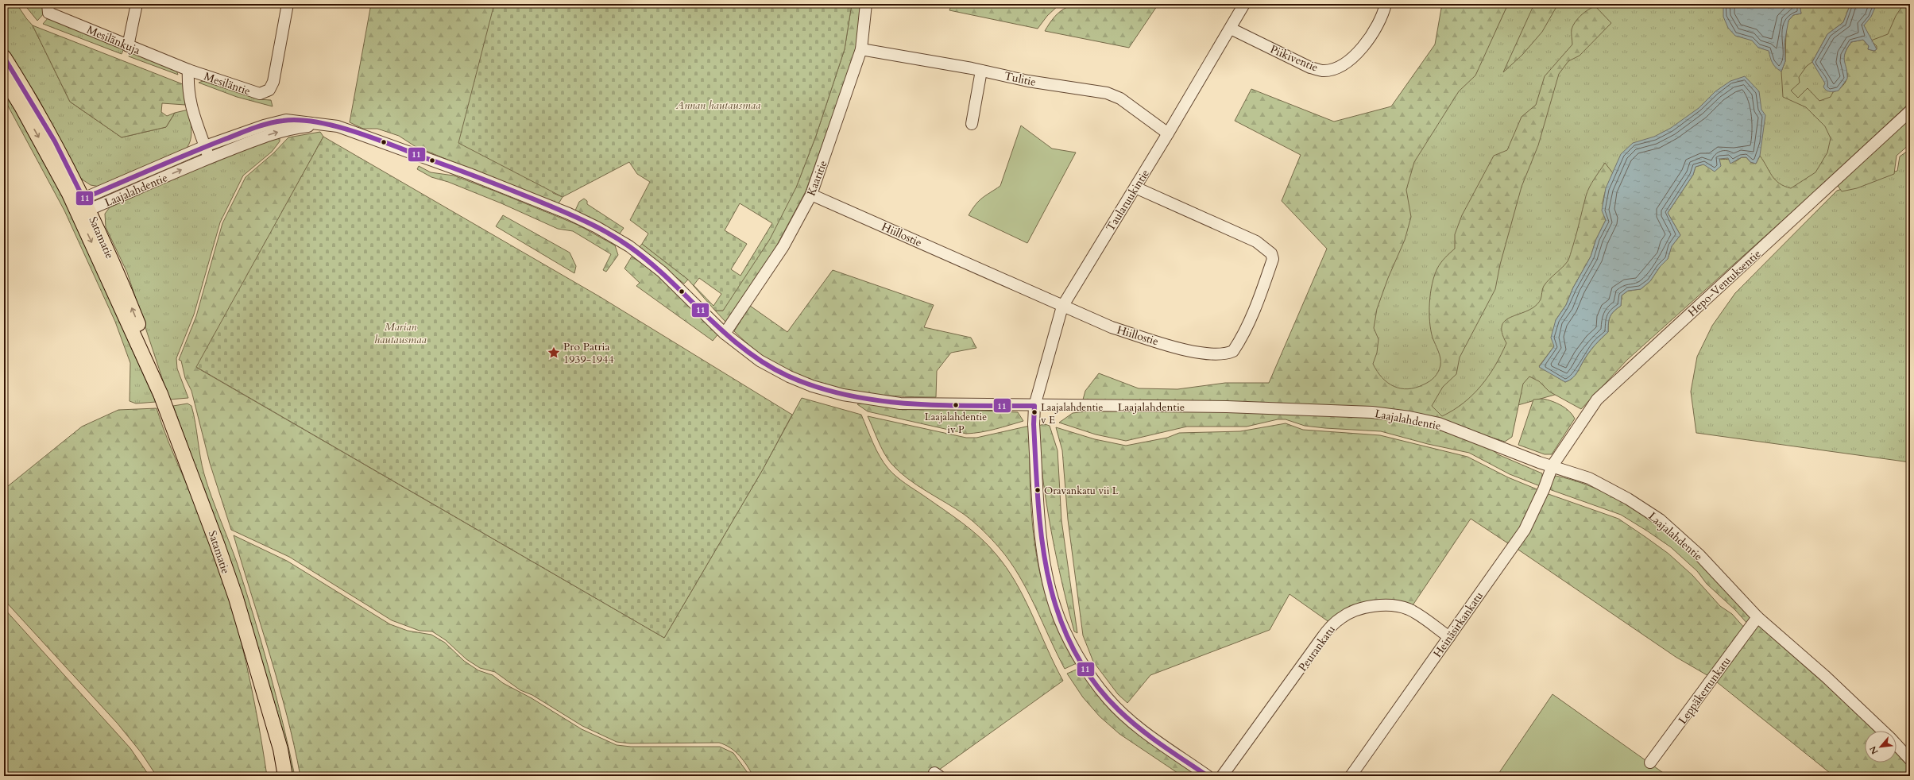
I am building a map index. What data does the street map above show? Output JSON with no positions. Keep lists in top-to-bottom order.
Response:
{
  "streets": {
    "main road": ["Satamatie"],
    "street": [
      "Mesilänkuja",
      "Piikiventie",
      "Tulitie",
      "Mesiläntie",
      "Kaaritie",
      "Laajalahdentie",
      "Taularuukintie",
      "Hiillostie",
      "Hepo-Ventuksentie",
      "Heinäsirkankatu",
      "Peurankatu",
      "Leppäkertunkatu"
    ]
  },
  "crossings": [
    ["Mesilänkuja", "Mesiläntie"],
    ["Piikiventie", "Taularuukintie"],
    ["Tulitie", "Kaaritie"],
    ["Tulitie", "Taularuukintie"],
    ["Mesiläntie", "Laajalahdentie"],
    ["Kaaritie", "Laajalahdentie"],
    ["Kaaritie", "Hiillostie"],
    ["Laajalahdentie", "Taularuukintie"],
    ["Laajalahdentie", "Satamatie"],
    ["Laajalahdentie", "Hepo-Ventuksentie"],
    ["Laajalahdentie", "Heinäsirkankatu"],
    ["Laajalahdentie", "Leppäkertunkatu"],
    ["Taularuukintie", "Hiillostie"],
    ["Hepo-Ventuksentie", "Heinäsirkankatu"],
    ["Heinäsirkankatu", "Peurankatu"]
  ],
  "parks": ["Annan hautausmaa", "Marian hautausmaa"],
  "places": {
    "place": ["Pro Patria 1939-1944"],
    "other": ["Laajalahdentie iv P", "Laajalahdentie v E", "Oravankatu vii L"]
  },
  "lines": ["transit line 11"],
  "north": "bottom left"
}
